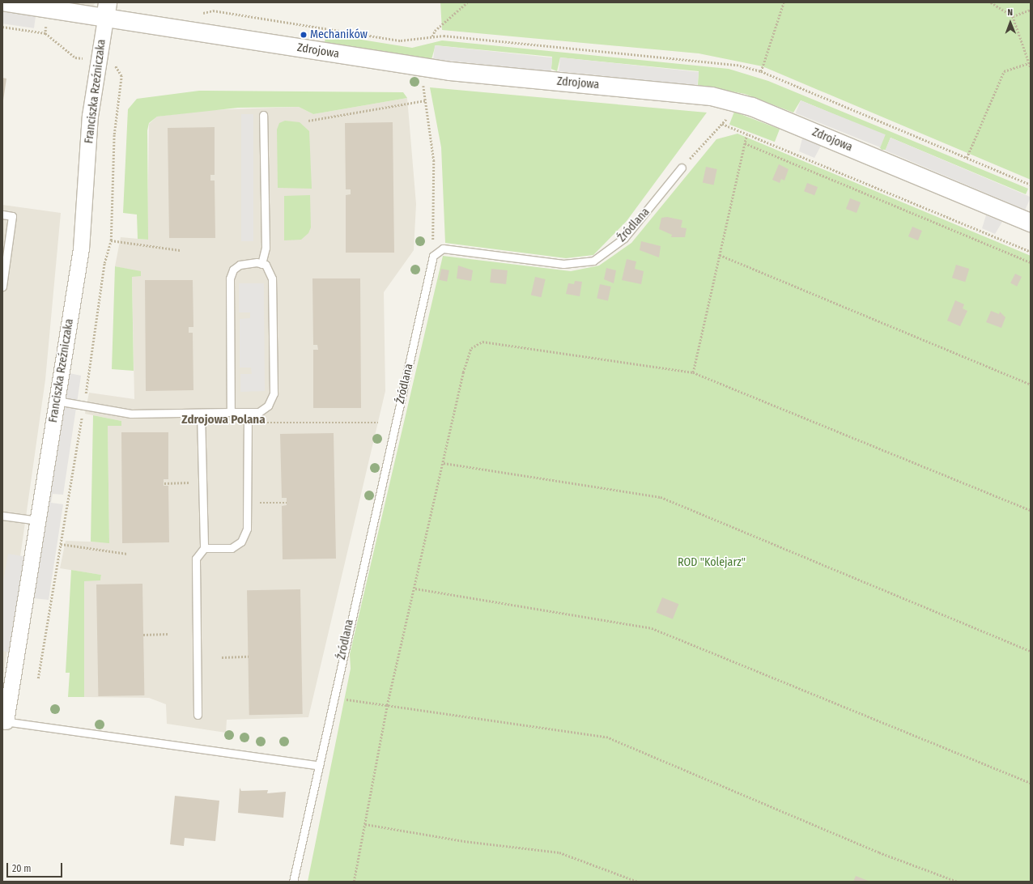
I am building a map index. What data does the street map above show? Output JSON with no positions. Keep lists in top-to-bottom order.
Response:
{
  "streets": {
    "street": ["Zdrojowa", "Franciszka Rzeźniczaka"],
    "lane": ["Źródlana"]
  },
  "crossings": [
    ["Zdrojowa", "Franciszka Rzeźniczaka"]
  ],
  "districts": ["Zdrojowa Polana"],
  "parks": ["ROD \"Kolejarz\""],
  "places": ["Mechaników"],
  "scale_bar": "20 m",
  "north": "top"
}
